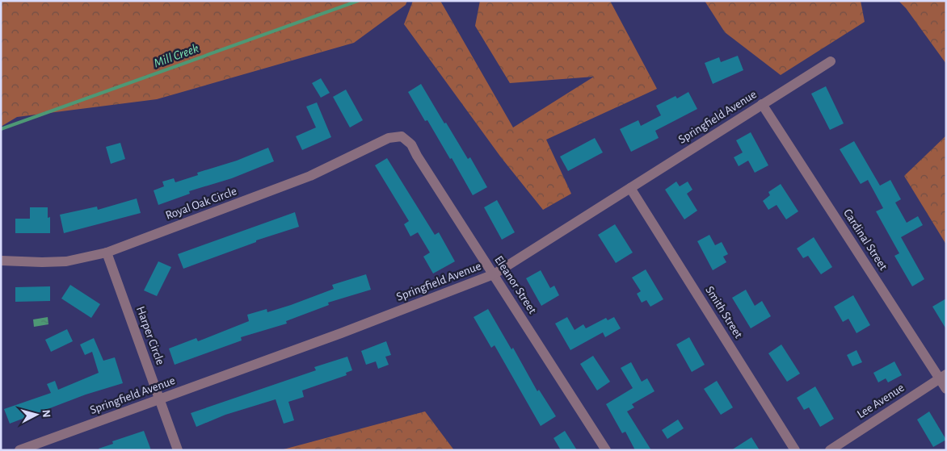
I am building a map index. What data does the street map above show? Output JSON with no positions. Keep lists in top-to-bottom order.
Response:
{
  "streets": {
    "street": [
      "Springfield Avenue",
      "Royal Oak Circle",
      "Cardinal Street",
      "Eleanor Street",
      "Smith Street",
      "Harper Circle",
      "Lee Avenue"
    ]
  },
  "crossings": [
    ["Springfield Avenue", "Cardinal Street"],
    ["Springfield Avenue", "Eleanor Street"],
    ["Springfield Avenue", "Smith Street"],
    ["Springfield Avenue", "Harper Circle"],
    ["Royal Oak Circle", "Eleanor Street"],
    ["Royal Oak Circle", "Harper Circle"],
    ["Cardinal Street", "Lee Avenue"]
  ],
  "water": ["Mill Creek"],
  "north": "right"
}
